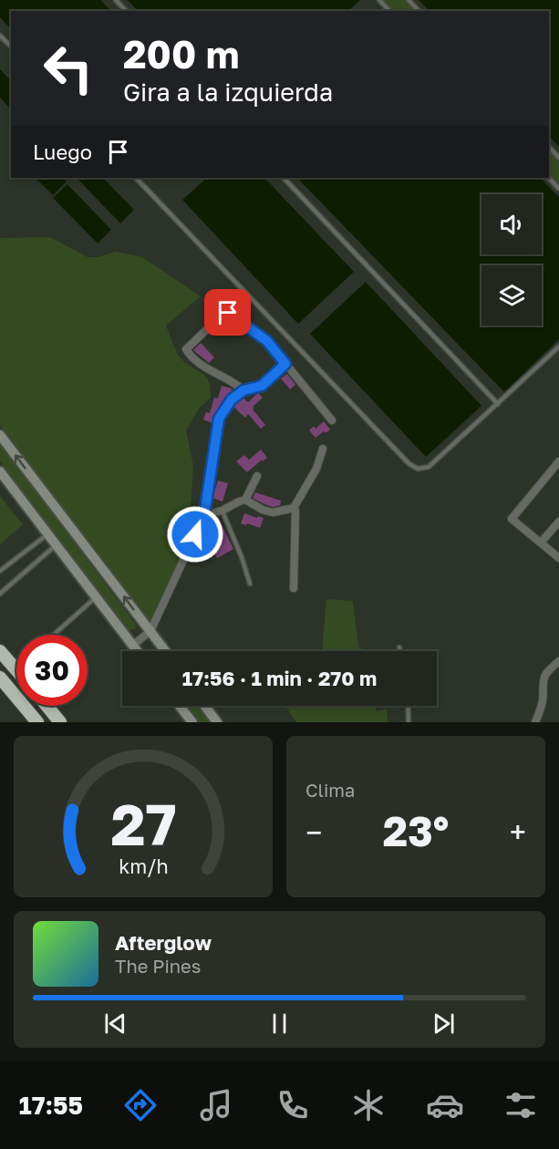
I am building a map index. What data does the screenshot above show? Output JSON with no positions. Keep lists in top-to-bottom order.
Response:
{
  "page": {
    "turn": ["200 m", "Gira a la izquierda"],
    "then": "Luego",
    "limit": "30",
    "trip": "17:56 · 1 min · 270 m",
    "tile": "Clima",
    "heat": ["−", "23°", "+"],
    "song": ["Afterglow", "The Pines"],
    "tabs": "17:55",
    "gauge": ["27", "km/h"]
  }
}
